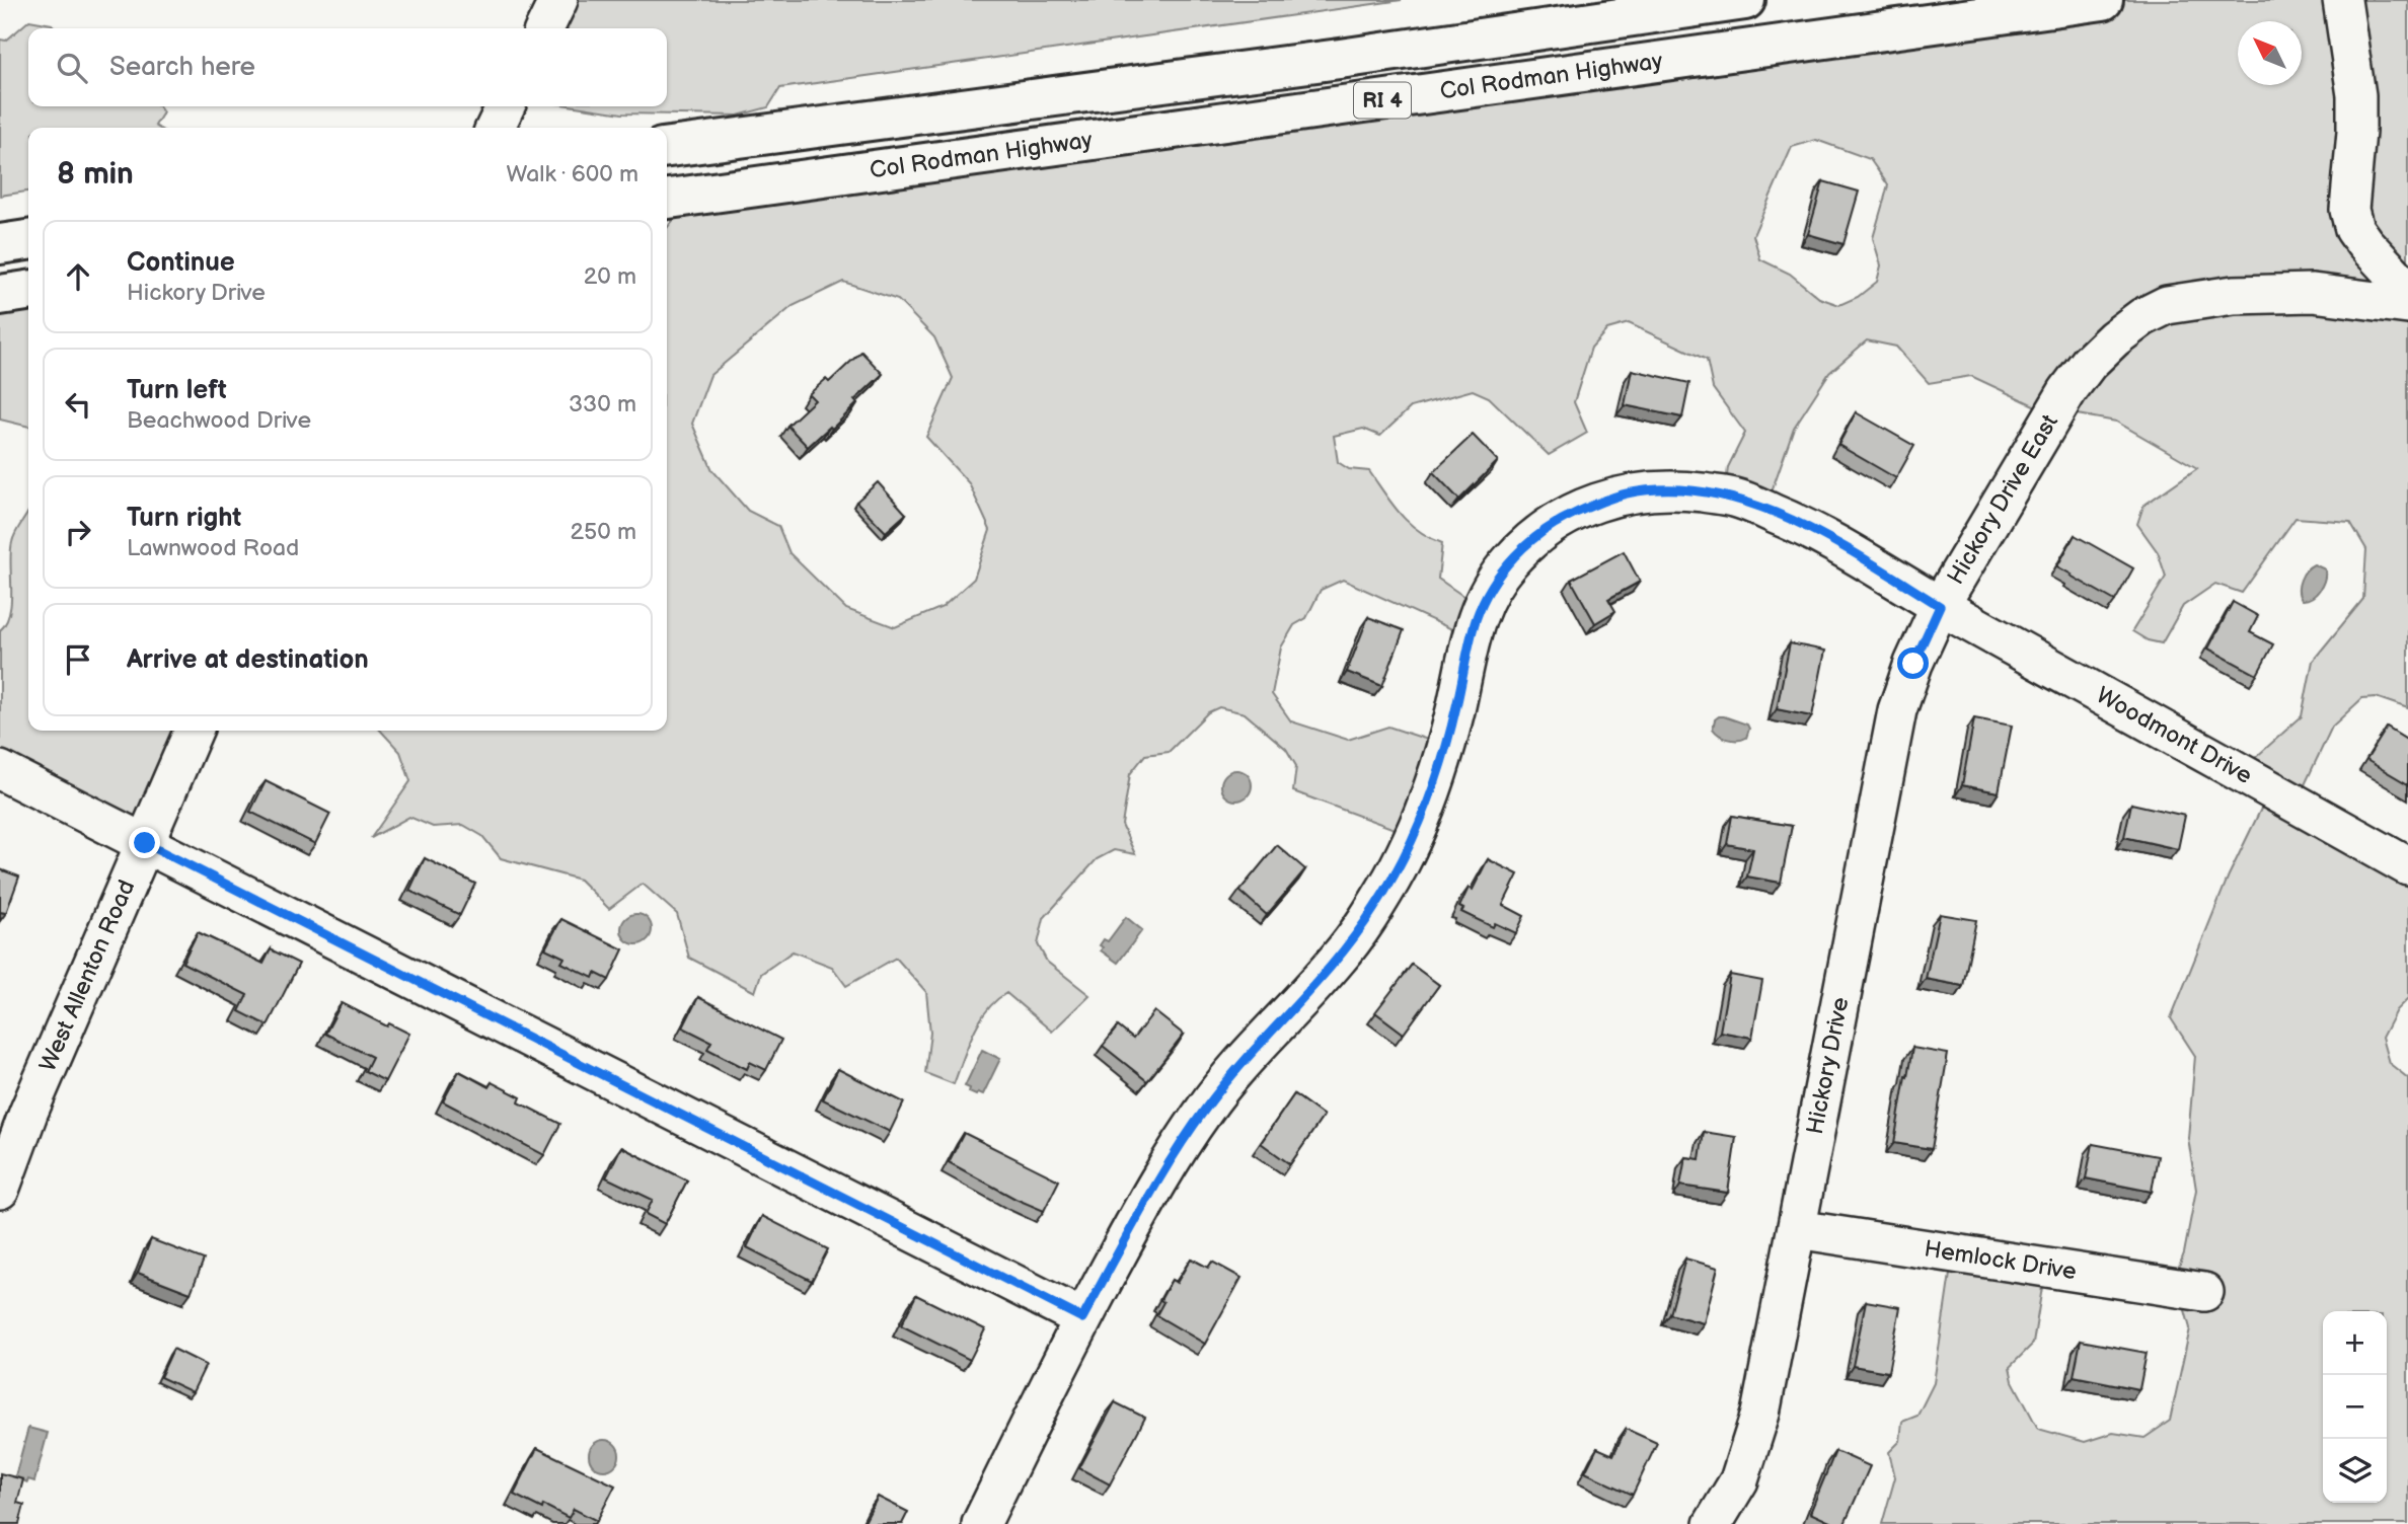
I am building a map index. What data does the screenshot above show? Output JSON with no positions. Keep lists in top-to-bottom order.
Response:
{
  "streets": {
    "highway": ["Col Rodman Highway", "RI 4"],
    "street": [
      "Hickory Drive East",
      "Woodmont Drive",
      "West Allenton Road",
      "Hickory Drive",
      "Hemlock Drive"
    ]
  },
  "crossings": [
    ["Hickory Drive East", "Woodmont Drive"],
    ["Hickory Drive East", "Hickory Drive"],
    ["Woodmont Drive", "Hickory Drive"],
    ["Hickory Drive", "Hemlock Drive"]
  ],
  "north": "top left",
  "page": {
    "search": "Search here",
    "heading": ["8 min", "Walk · 600 m"],
    "list": [
      ["Continue", "Hickory Drive", "20 m"],
      ["Turn left", "Beachwood Drive", "330 m"],
      ["Turn right", "Lawnwood Road", "250 m"],
      "Arrive at destination"
    ],
    "map_buttons": ["+", "−"]
  }
}
